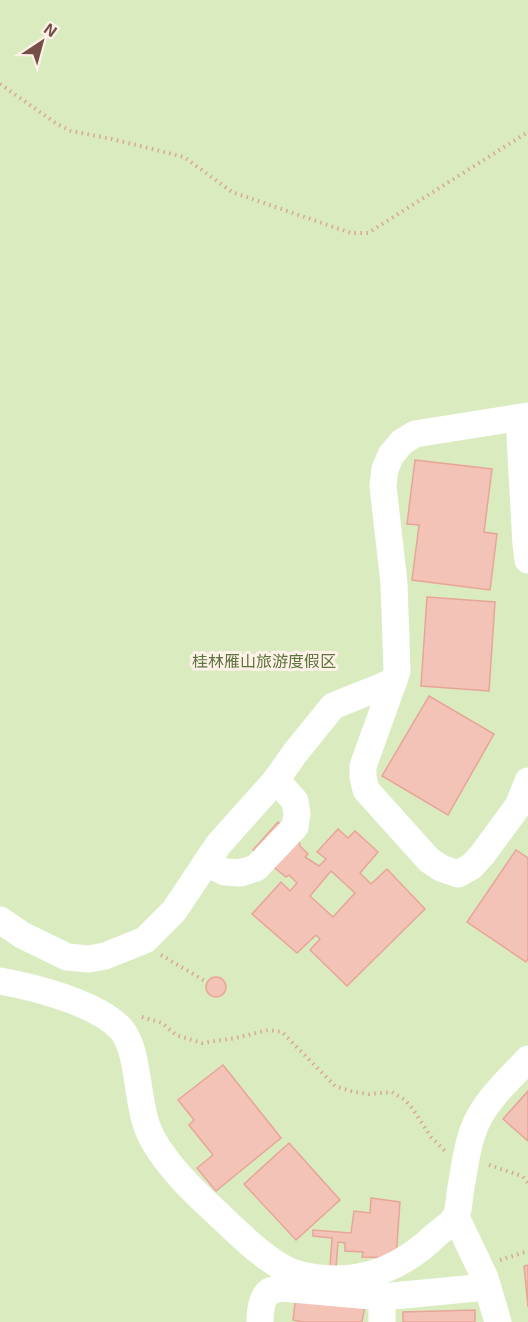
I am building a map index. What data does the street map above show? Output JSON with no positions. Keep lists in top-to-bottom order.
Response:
{
  "parks": ["桂林雁山旅游度假区"],
  "north": "top right"
}
